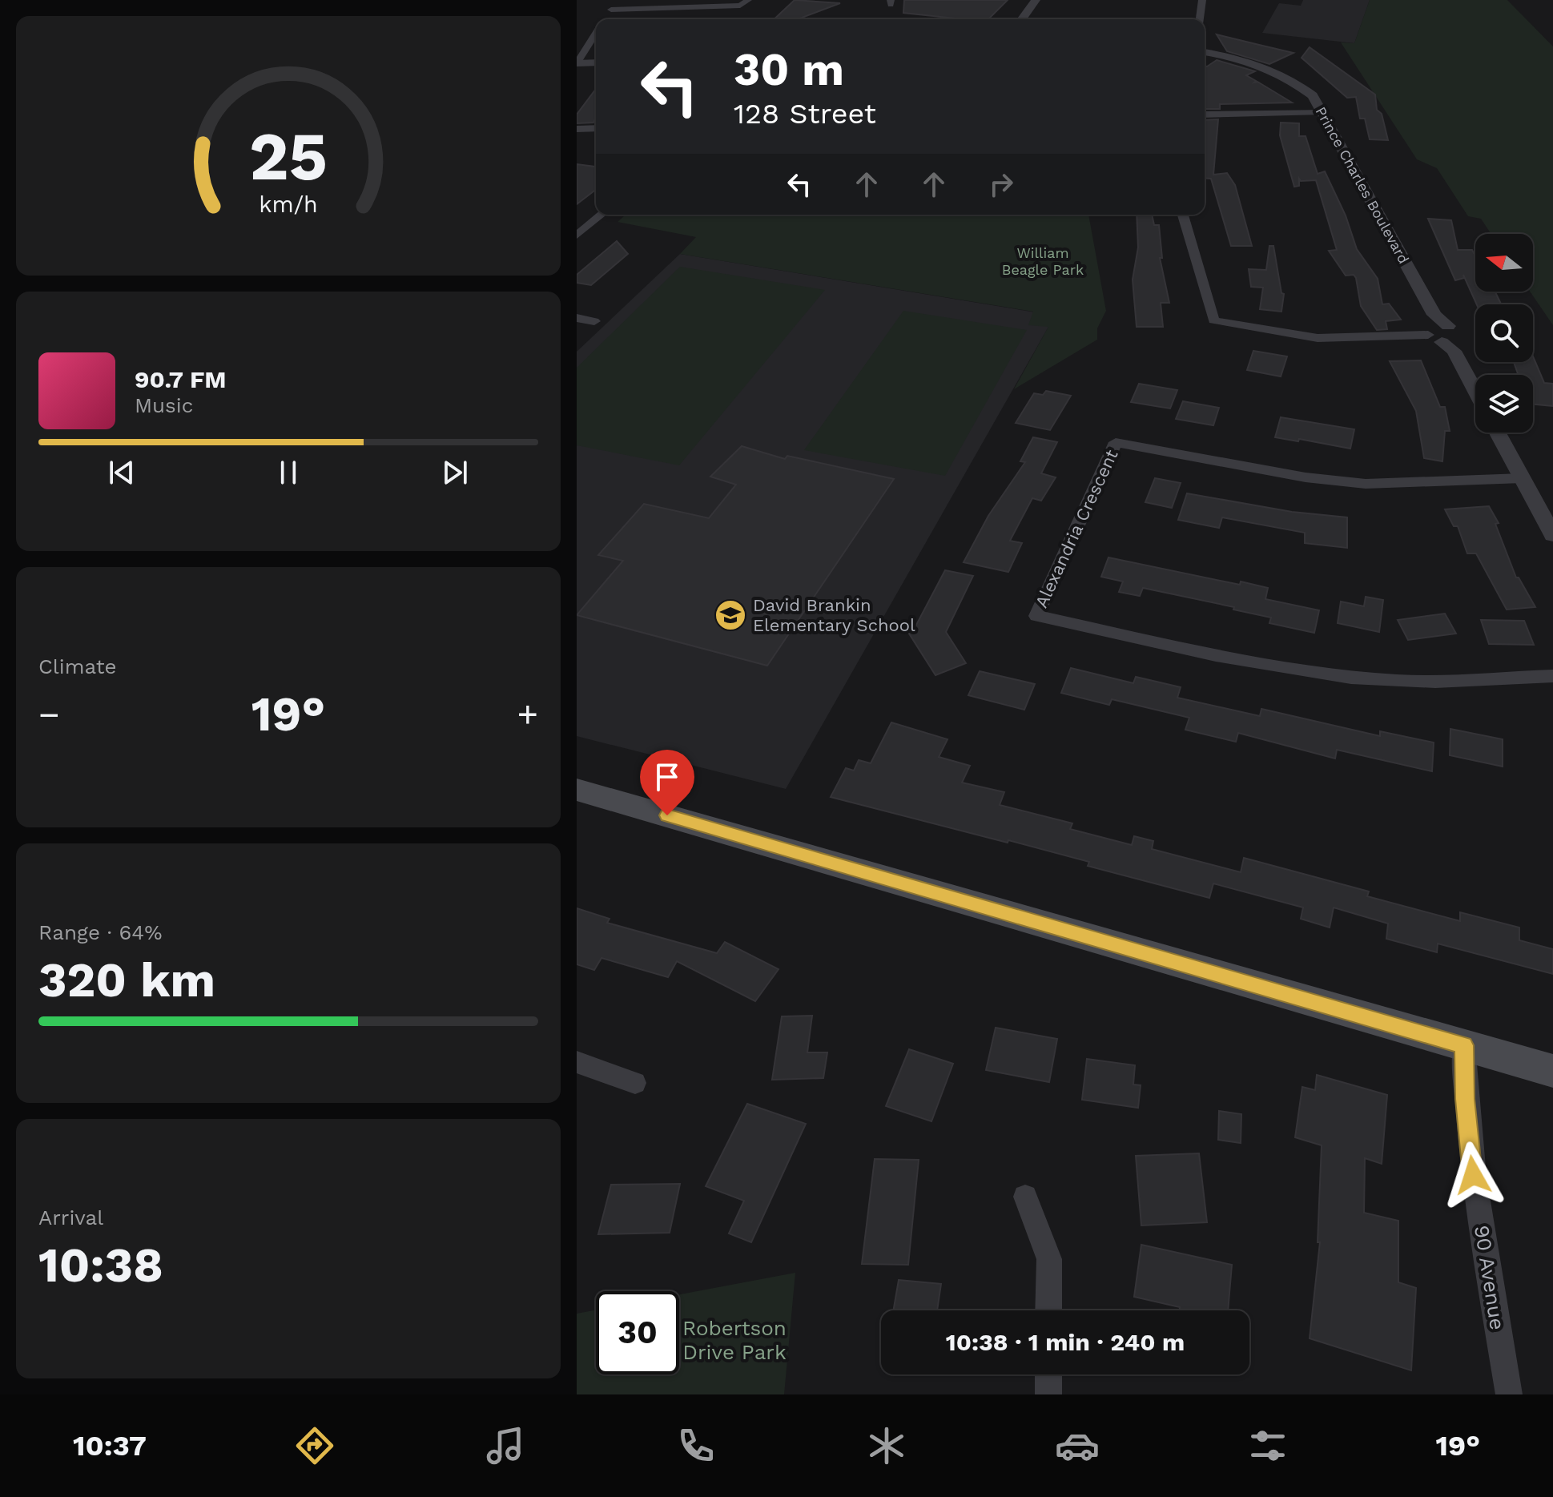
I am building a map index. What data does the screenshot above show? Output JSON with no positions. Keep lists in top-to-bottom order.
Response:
{
  "streets": {
    "street": ["Prince Charles Boulevard", "Alexandria Crescent", "90 Avenue"]
  },
  "parks": ["William Beagle Park", "Robertson Drive Park"],
  "places": {
    "school or university": ["David Brankin Elementary School"]
  },
  "north": "left",
  "page": {
    "turn": ["30 m", "128 Street"],
    "song": ["90.7 FM", "Music"],
    "tile": [
      "Climate",
      ["Range · 64%", "320 km"],
      ["Arrival", "10:38"]
    ],
    "heat": ["−", "19°", "+"],
    "limit": "30",
    "trip": "10:38 · 1 min · 240 m",
    "tabs": ["10:37", "19°"],
    "gauge": ["25", "km/h"]
  }
}
